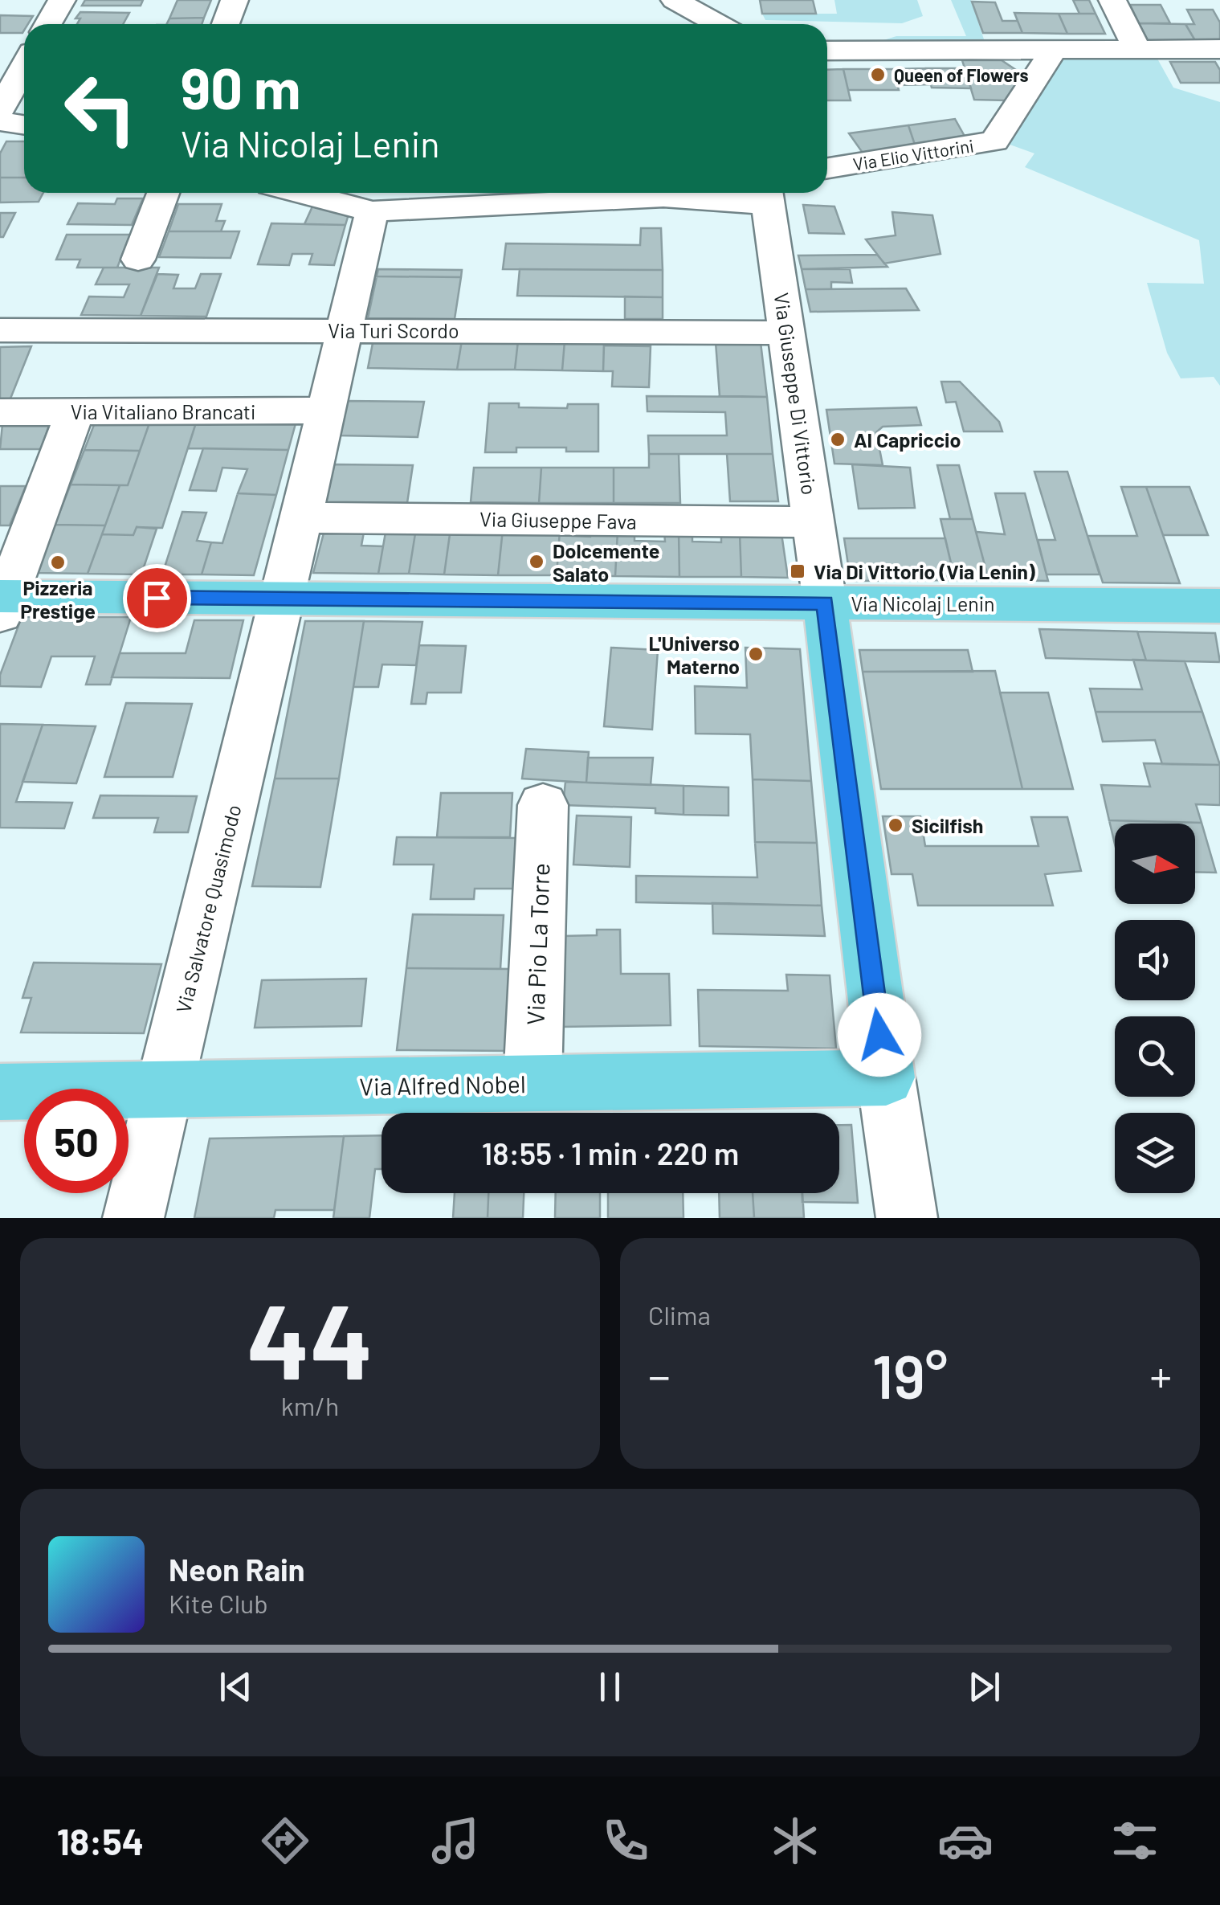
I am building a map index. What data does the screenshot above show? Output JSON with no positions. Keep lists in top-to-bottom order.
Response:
{
  "streets": {
    "main road": ["Via Nicolaj Lenin", "Via Alfred Nobel"],
    "street": [
      "Via Elio Vittorini",
      "Via Turi Scordo",
      "Via Giuseppe Di Vittorio",
      "Via Vitaliano Brancati",
      "Via Giuseppe Fava",
      "Via Salvatore Quasimodo",
      "Via Pio La Torre"
    ]
  },
  "crossings": [
    ["Via Turi Scordo", "Via Giuseppe Di Vittorio"],
    ["Via Turi Scordo", "Via Salvatore Quasimodo"],
    ["Via Giuseppe Di Vittorio", "Via Giuseppe Fava"],
    ["Via Giuseppe Di Vittorio", "Via Nicolaj Lenin"],
    ["Via Vitaliano Brancati", "Via Salvatore Quasimodo"],
    ["Via Giuseppe Fava", "Via Salvatore Quasimodo"],
    ["Via Nicolaj Lenin", "Via Salvatore Quasimodo"],
    ["Via Salvatore Quasimodo", "Via Alfred Nobel"],
    ["Via Pio La Torre", "Via Alfred Nobel"]
  ],
  "places": {
    "other": [
      "Queen of Flowers",
      "Al Capriccio",
      "Dolcemente Salato",
      "Pizzeria Prestige",
      "L'Universo Materno",
      "Sicilfish"
    ],
    "transit": ["Via Di Vittorio (Via Lenin)"]
  },
  "north": "right",
  "page": {
    "turn": ["90 m", "Via Nicolaj Lenin"],
    "limit": "50",
    "trip": "18:55 · 1 min · 220 m",
    "tile": [
      ["44", "km/h"],
      "Clima"
    ],
    "heat": ["−", "19°", "+"],
    "song": ["Neon Rain", "Kite Club"],
    "tabs": "18:54"
  }
}
